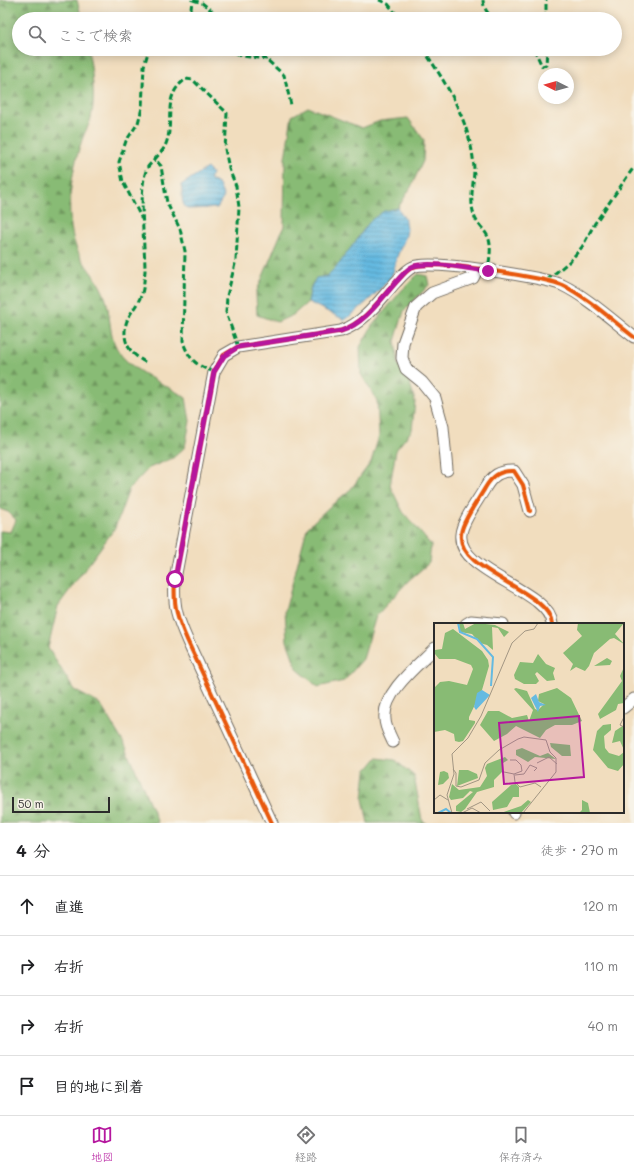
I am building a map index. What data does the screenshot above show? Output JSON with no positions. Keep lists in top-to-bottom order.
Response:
{
  "scale_bar": "50 m",
  "north": "left",
  "page": {
    "search": "ここで検索",
    "scale": "50 m",
    "heading": ["4 分", "徒歩 · 270 m"],
    "list": [
      ["直進", "120 m"],
      ["右折", "110 m"],
      ["右折", "40 m"],
      "目的地に到着"
    ],
    "nav": ["地図", "経路", "保存済み"]
  }
}
